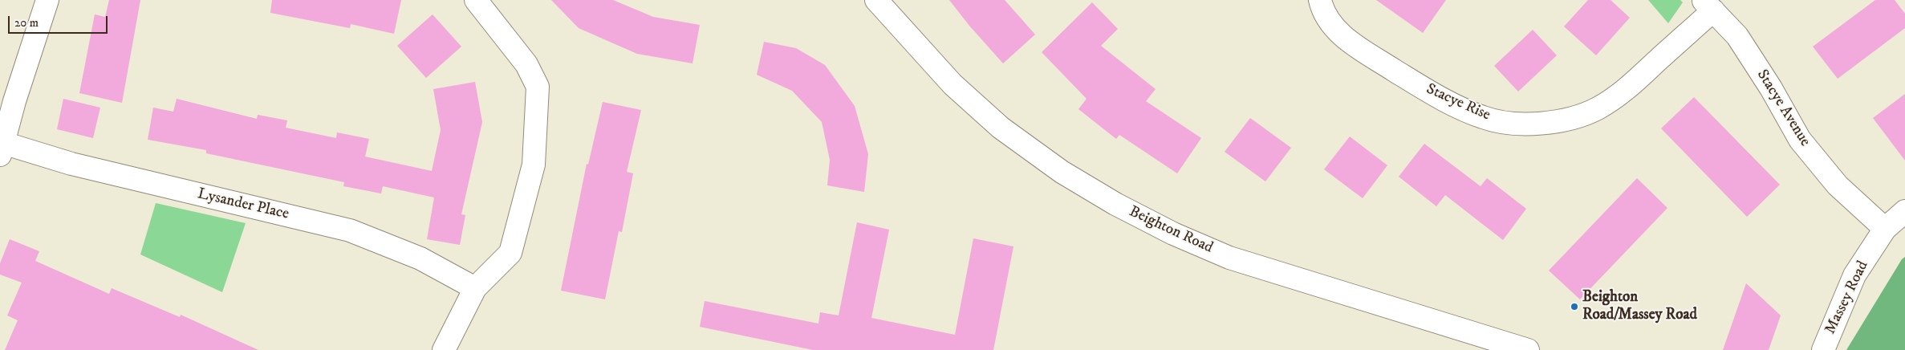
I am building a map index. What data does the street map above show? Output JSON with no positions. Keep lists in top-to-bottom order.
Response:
{
  "streets": {
    "street": [
      "Stacye Rise",
      "Stacye Avenue",
      "Lysander Place",
      "Beighton Road",
      "Massey Road"
    ]
  },
  "crossings": [
    ["Stacye Rise", "Stacye Avenue"],
    ["Stacye Avenue", "Massey Road"]
  ],
  "places": ["Beighton Road/Massey Road"],
  "scale_bar": "20 m"
}
